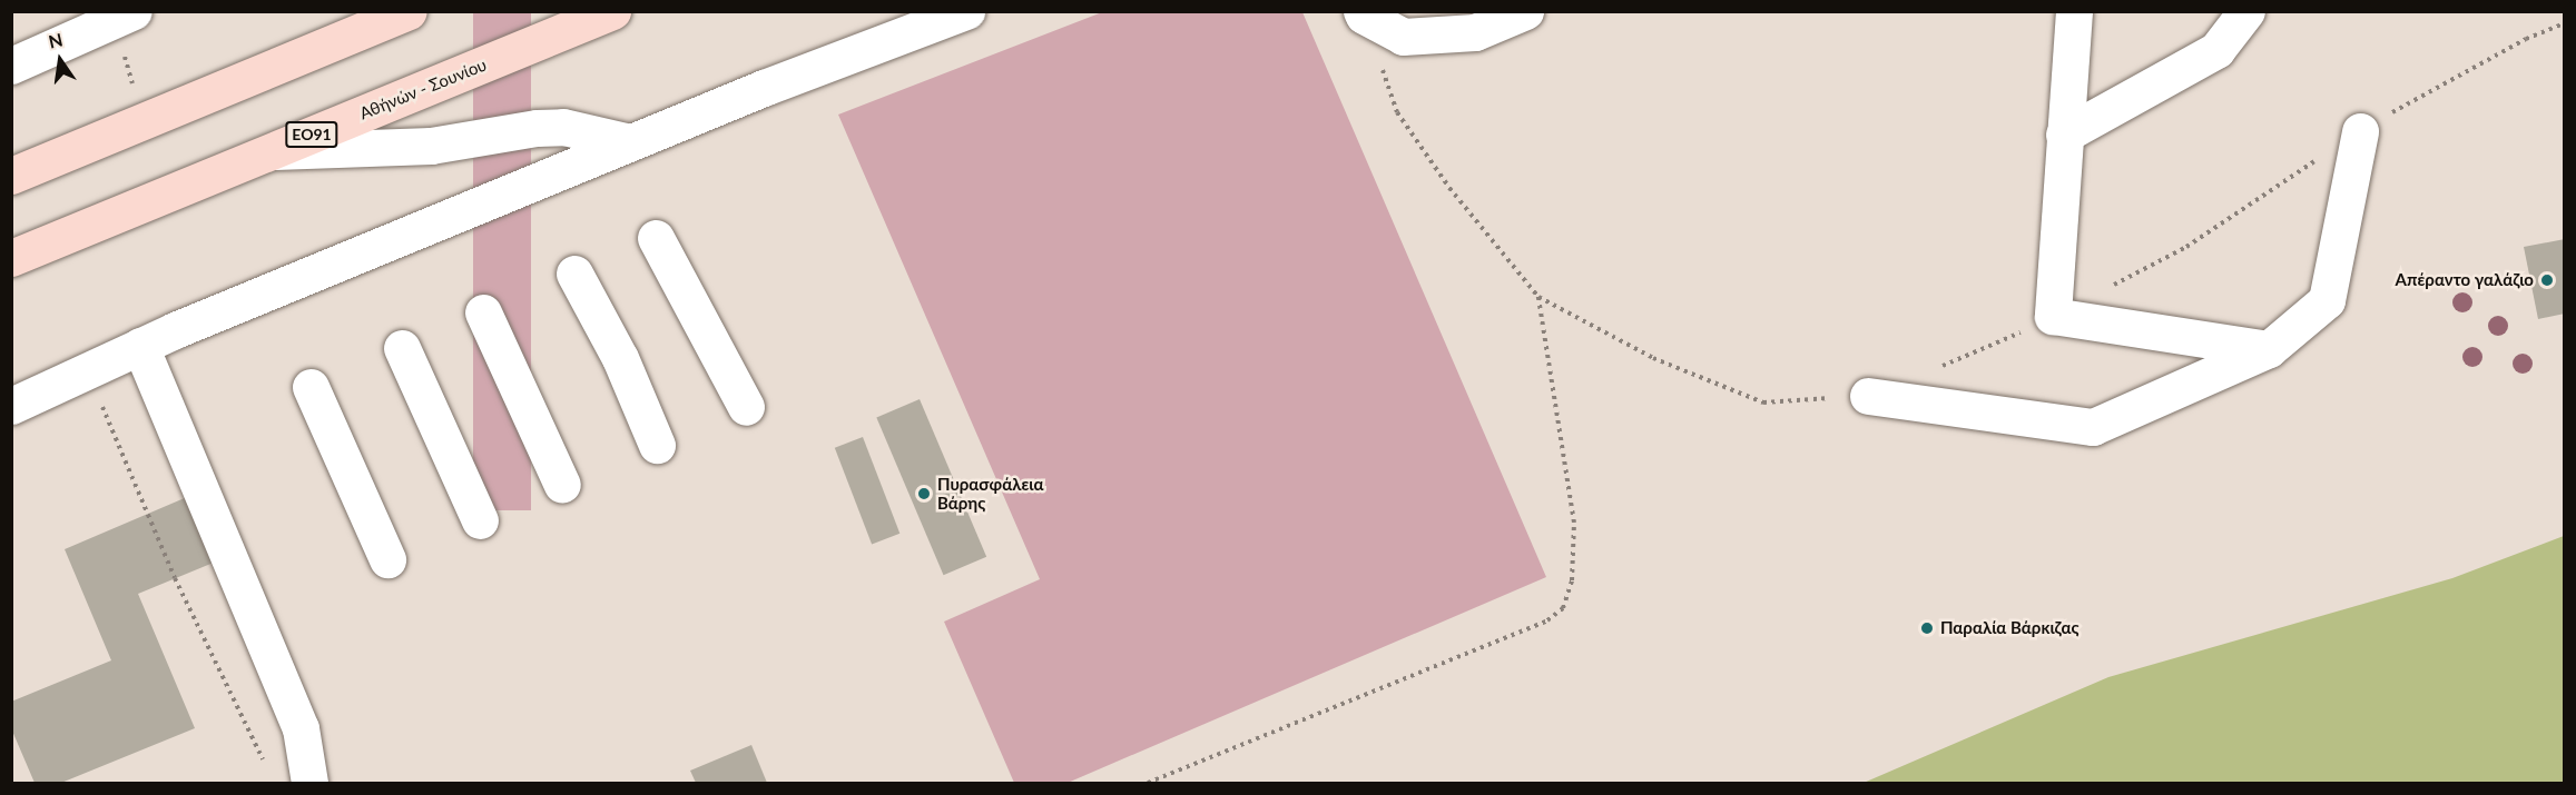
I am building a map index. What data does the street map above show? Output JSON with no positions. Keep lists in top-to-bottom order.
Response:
{
  "streets": {
    "main road": ["Αθήνών - Σουνίου", "ΕΟ91"]
  },
  "places": ["Απέραντο γαλάζιο", "Πυρασφάλεια Βάρης", "Παραλία Βάρκιζας"],
  "north": "top"
}
